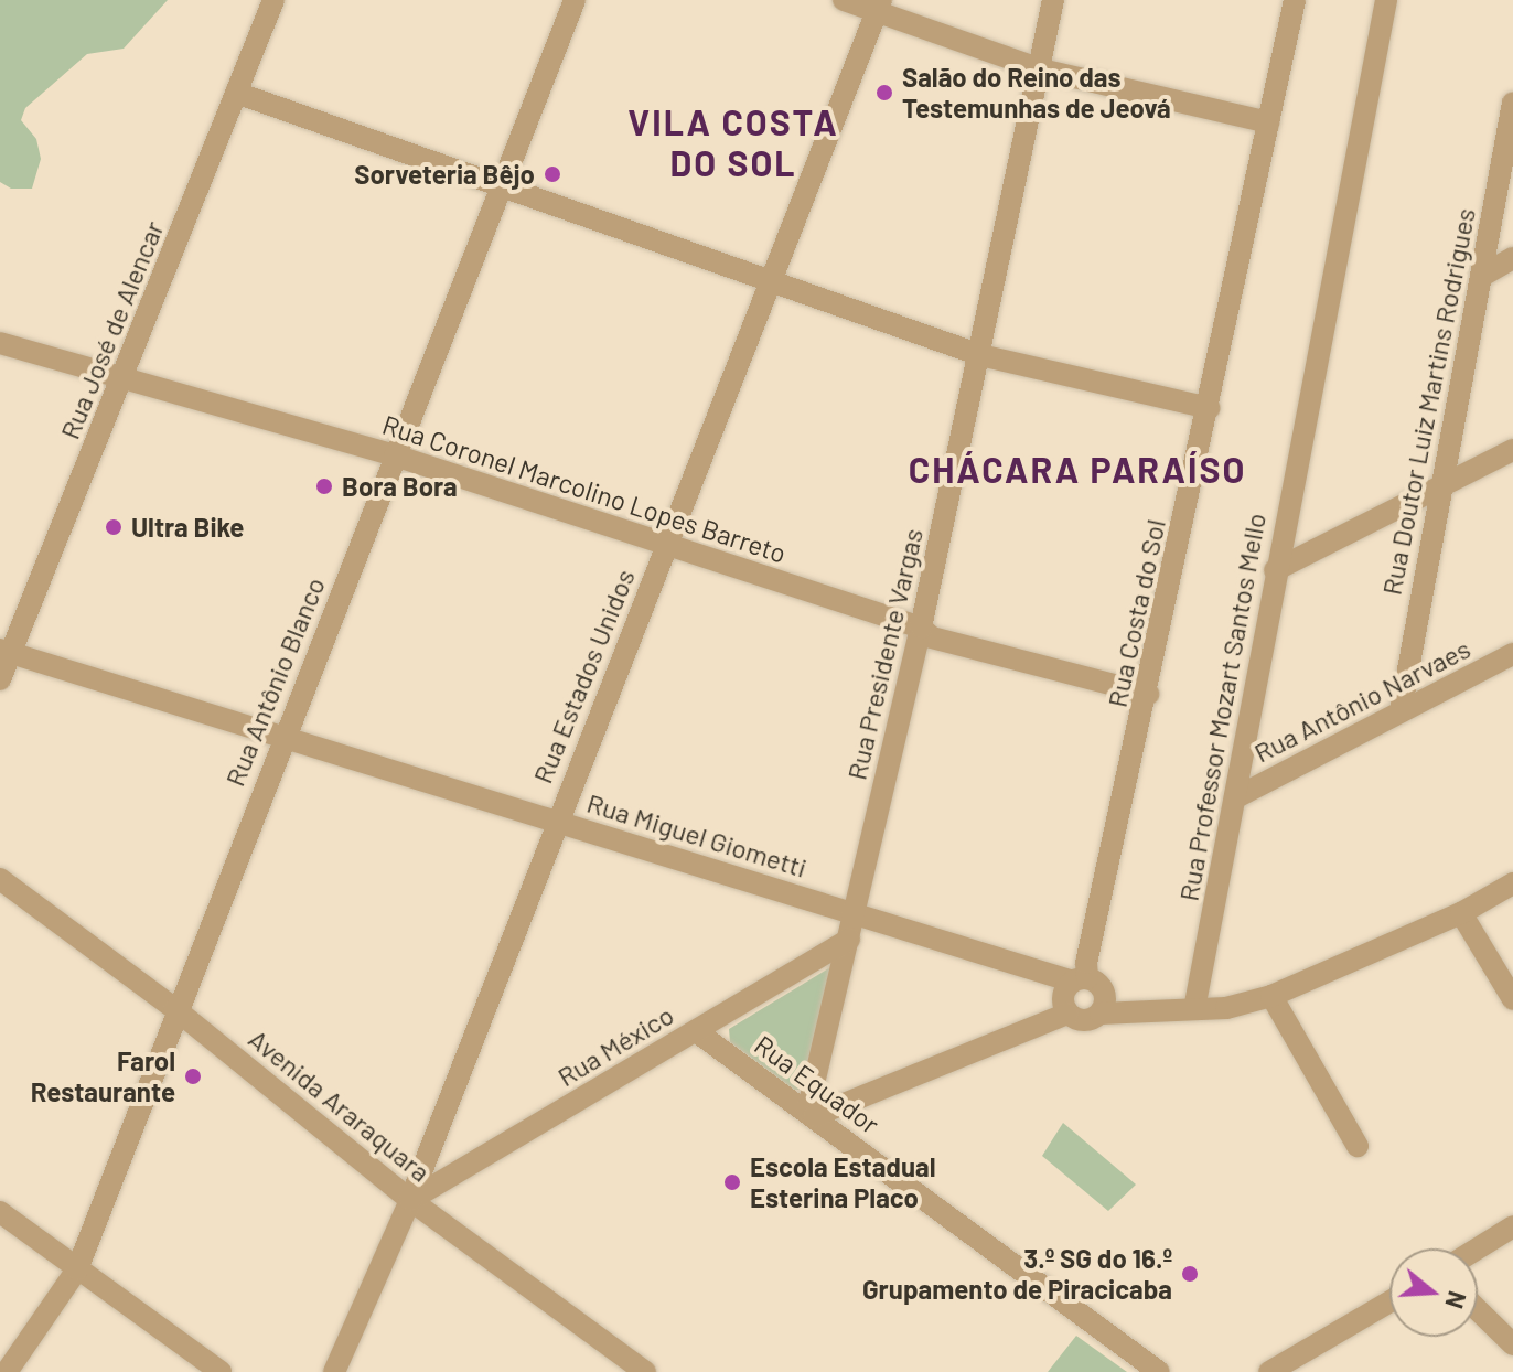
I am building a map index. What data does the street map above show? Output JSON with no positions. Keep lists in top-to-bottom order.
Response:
{
  "streets": {
    "street": [
      "Rua José de Alencar",
      "Rua Doutor Luiz Martins Rodrigues",
      "Rua Coronel Marcolino Lopes Barreto",
      "Rua Costa do Sol",
      "Rua Presidente Vargas",
      "Rua Estados Unidos",
      "Rua Antônio Blanco",
      "Rua Antônio Narvaes",
      "Rua Professor Mozart Santos Mello",
      "Rua Miguel Giometti",
      "Rua México",
      "Rua Equador",
      "Avenida Araraquara"
    ]
  },
  "crossings": [
    ["Rua José de Alencar", "Rua Coronel Marcolino Lopes Barreto"],
    ["Rua José de Alencar", "Rua Miguel Giometti"],
    ["Rua Doutor Luiz Martins Rodrigues", "Rua Antônio Narvaes"],
    ["Rua Coronel Marcolino Lopes Barreto", "Rua Costa do Sol"],
    ["Rua Coronel Marcolino Lopes Barreto", "Rua Presidente Vargas"],
    ["Rua Coronel Marcolino Lopes Barreto", "Rua Estados Unidos"],
    ["Rua Coronel Marcolino Lopes Barreto", "Rua Antônio Blanco"],
    ["Rua Costa do Sol", "Rua Miguel Giometti"],
    ["Rua Presidente Vargas", "Rua Miguel Giometti"],
    ["Rua Presidente Vargas", "Rua México"],
    ["Rua Presidente Vargas", "Rua Equador"],
    ["Rua Estados Unidos", "Rua Miguel Giometti"],
    ["Rua Estados Unidos", "Rua México"],
    ["Rua Estados Unidos", "Avenida Araraquara"],
    ["Rua Antônio Blanco", "Rua Miguel Giometti"],
    ["Rua Antônio Blanco", "Avenida Araraquara"],
    ["Rua Antônio Narvaes", "Rua Professor Mozart Santos Mello"],
    ["Rua Professor Mozart Santos Mello", "Rua Miguel Giometti"],
    ["Rua México", "Rua Equador"],
    ["Rua México", "Avenida Araraquara"]
  ],
  "districts": ["VILA COSTA DO SOL", "CHÁCARA PARAÍSO"],
  "places": [
    "Salão do Reino das Testemunhas de Jeová",
    "Sorveteria Bêjo",
    "Bora Bora",
    "Ultra Bike",
    "Farol Restaurante",
    "Escola Estadual Esterina Placo",
    "3.º SG do 16.º Grupamento de Piracicaba"
  ],
  "north": "right"
}
